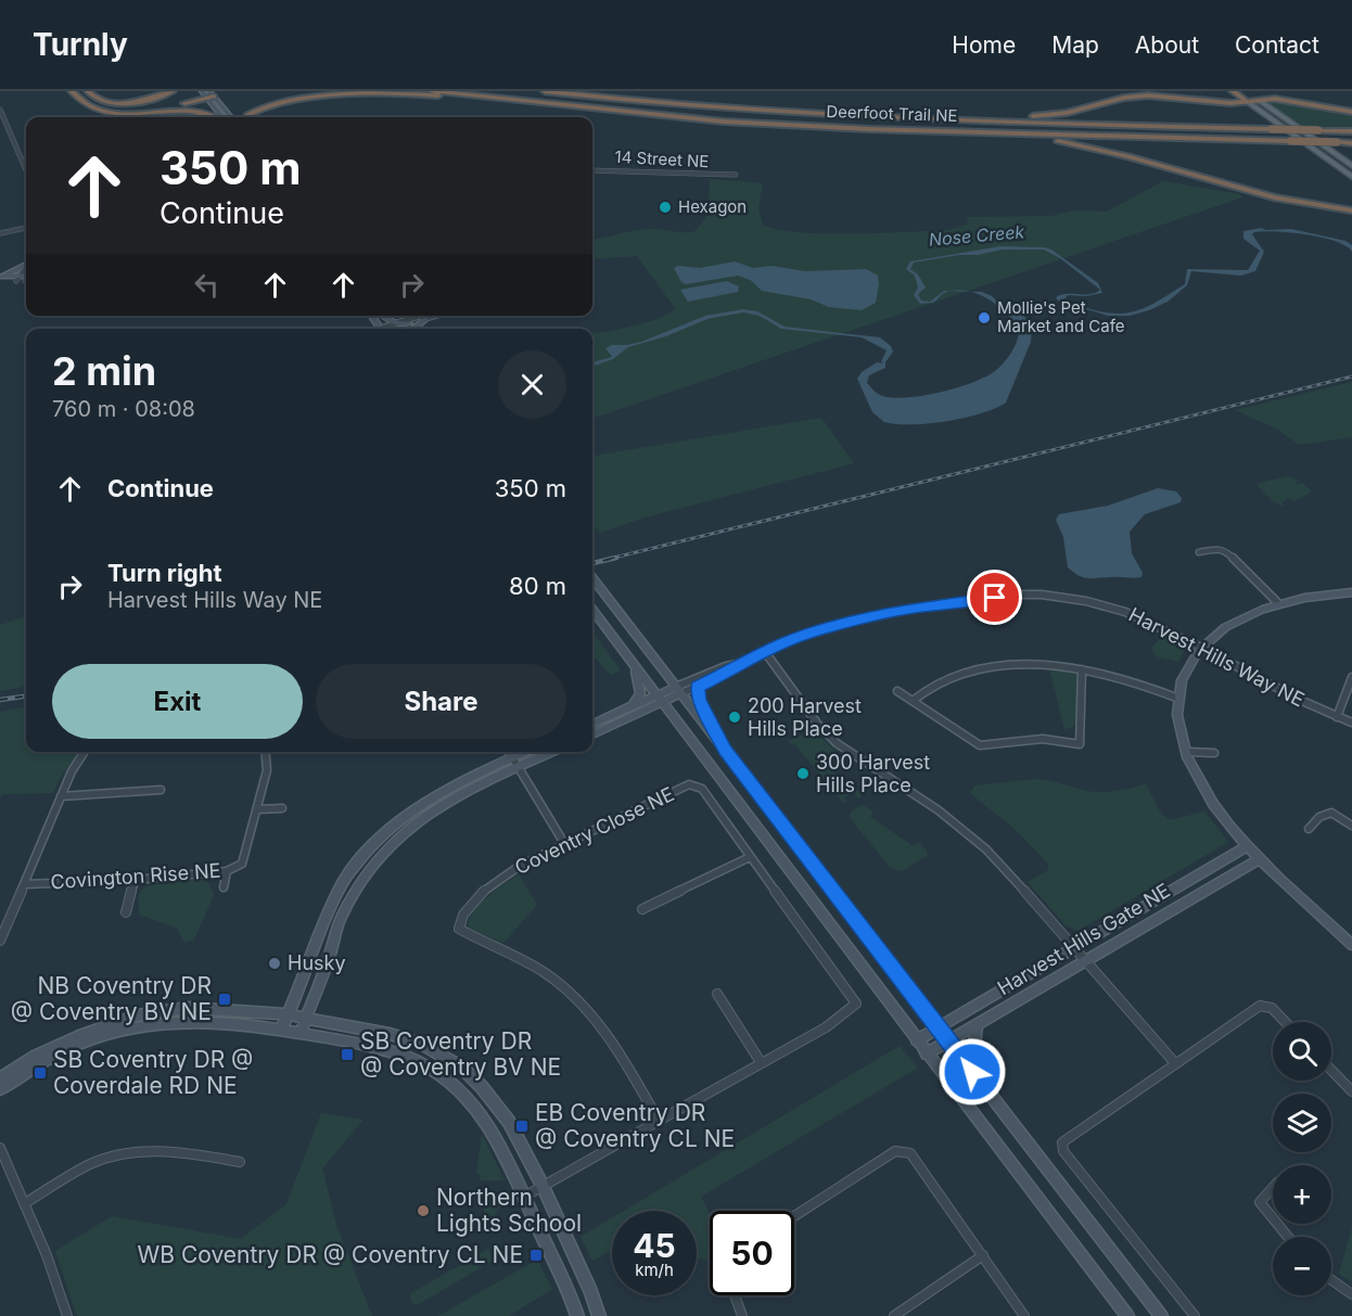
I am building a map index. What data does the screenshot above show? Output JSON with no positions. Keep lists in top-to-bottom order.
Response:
{
  "streets": {
    "highway": ["Deerfoot Trail NE"],
    "street": [
      "14 Street NE",
      "Harvest Hills Way NE",
      "Coventry Close NE",
      "Covington Rise NE",
      "Harvest Hills Gate NE"
    ]
  },
  "water": ["Nose Creek"],
  "places": {
    "other": [
      "Hexagon",
      "Mollie's Pet Market and Cafe",
      "200 Harvest Hills Place",
      "300 Harvest Hills Place",
      "Husky",
      "Northern Lights School"
    ],
    "transit": [
      "NB Coventry DR @ Coventry BV NE",
      "SB Coventry DR @ Coventry BV NE",
      "SB Coventry DR @ Coverdale RD NE",
      "EB Coventry DR @ Coventry CL NE",
      "WB Coventry DR @ Coventry CL NE"
    ]
  },
  "page": {
    "header": "Turnly",
    "nav": [
      "Home",
      "Map",
      "About",
      "Contact"
    ],
    "turn": ["350 m", "Continue"],
    "heading": ["2 min", "760 m · 08:08"],
    "list": [
      {
        "name": "Continue",
        "value": "350 m"
      },
      {
        "name": "Turn right",
        "note": "Harvest Hills Way NE",
        "value": "80 m"
      }
    ],
    "buttons": ["Exit", "Share"],
    "map_buttons": ["+", "−"],
    "speed": "45 km/h",
    "limit": "50"
  }
}
